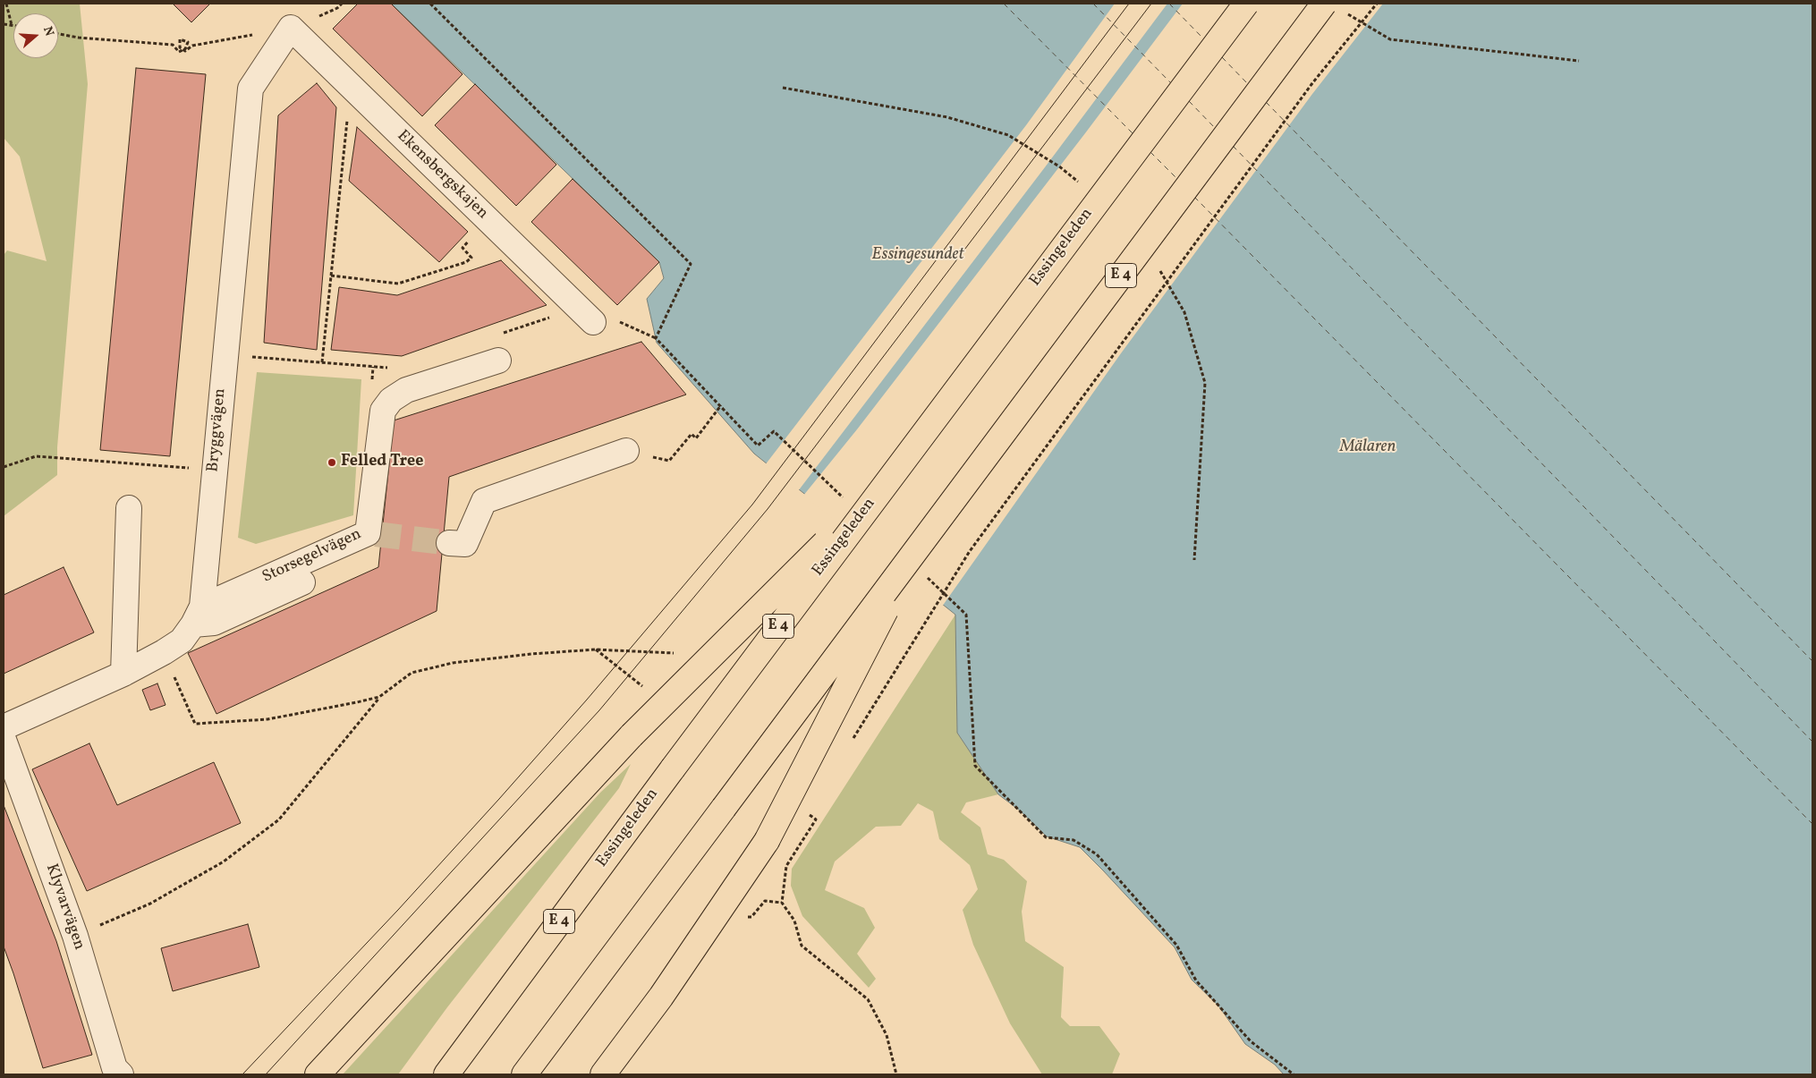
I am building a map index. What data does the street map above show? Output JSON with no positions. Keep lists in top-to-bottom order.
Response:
{
  "streets": {
    "highway": ["Essingeleden", "E 4"],
    "street": [
      "Ekensbergskajen",
      "Bryggvägen",
      "Storsegelvägen",
      "Klyvarvägen"
    ]
  },
  "crossings": [
    ["Ekensbergskajen", "Bryggvägen"],
    ["Bryggvägen", "Storsegelvägen"]
  ],
  "water": ["Essingesundet", "Mälaren"],
  "places": ["Felled Tree"],
  "north": "right"
}
